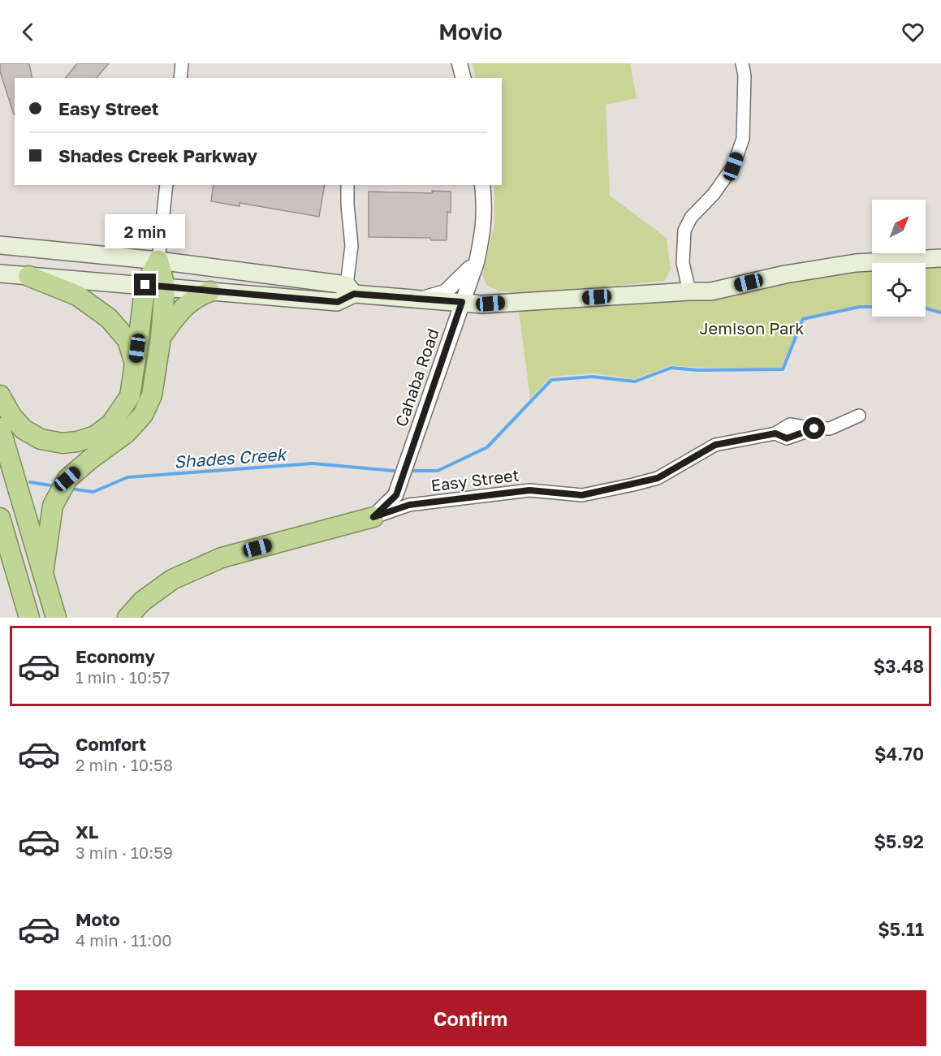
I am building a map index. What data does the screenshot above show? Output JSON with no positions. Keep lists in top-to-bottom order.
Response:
{
  "streets": {
    "street": ["Cahaba Road", "Easy Street"]
  },
  "crossings": [
    ["Cahaba Road", "Easy Street"]
  ],
  "water": ["Shades Creek"],
  "parks": ["Jemison Park"],
  "north": "top right",
  "page": {
    "header": "Movio",
    "banner": ["Easy Street", "Shades Creek Parkway"],
    "bubble": "2 min",
    "list": [
      {
        "name": "Economy",
        "note": "1 min · 10:57",
        "value": "$3.48"
      },
      {
        "name": "Comfort",
        "note": "2 min · 10:58",
        "value": "$4.70"
      },
      {
        "name": "XL",
        "note": "3 min · 10:59",
        "value": "$5.92"
      },
      {
        "name": "Moto",
        "note": "4 min · 11:00",
        "value": "$5.11"
      }
    ],
    "buttons": "Confirm"
  }
}
